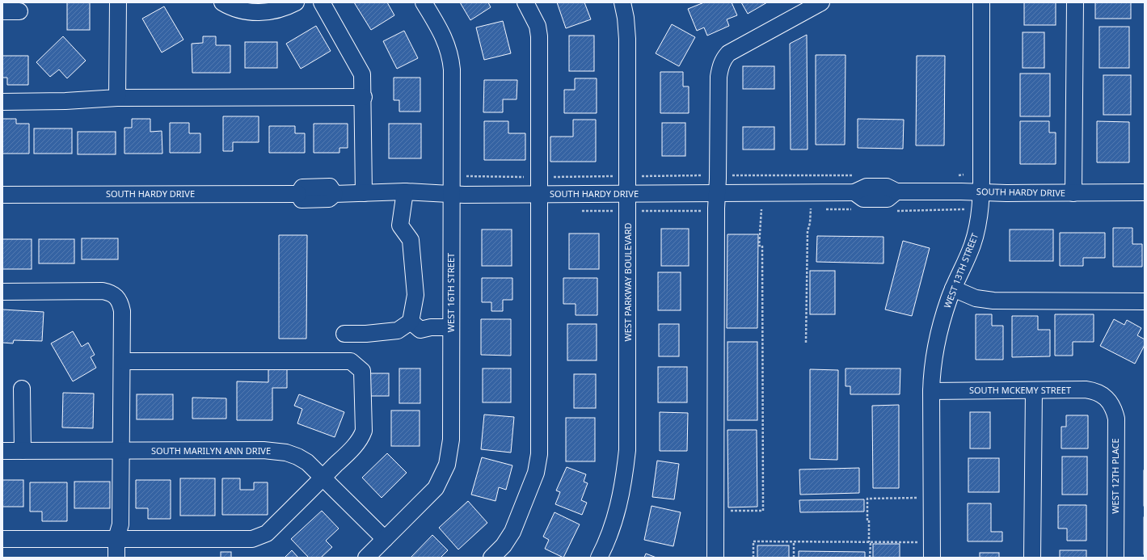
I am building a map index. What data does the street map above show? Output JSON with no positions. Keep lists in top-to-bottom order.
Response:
{
  "streets": {
    "street": [
      "SOUTH HARDY DRIVE",
      "WEST 13TH STREET",
      "WEST PARKWAY BOULEVARD",
      "WEST 16TH STREET",
      "SOUTH MCKEMY STREET",
      "SOUTH MARILYN ANN DRIVE",
      "WEST 12TH PLACE"
    ]
  },
  "crossings": [
    ["SOUTH HARDY DRIVE", "WEST 13TH STREET"],
    ["SOUTH HARDY DRIVE", "WEST PARKWAY BOULEVARD"],
    ["SOUTH HARDY DRIVE", "WEST 16TH STREET"],
    ["WEST 13TH STREET", "SOUTH MCKEMY STREET"],
    ["WEST 16TH STREET", "SOUTH MARILYN ANN DRIVE"],
    ["SOUTH MCKEMY STREET", "WEST 12TH PLACE"]
  ]
}
